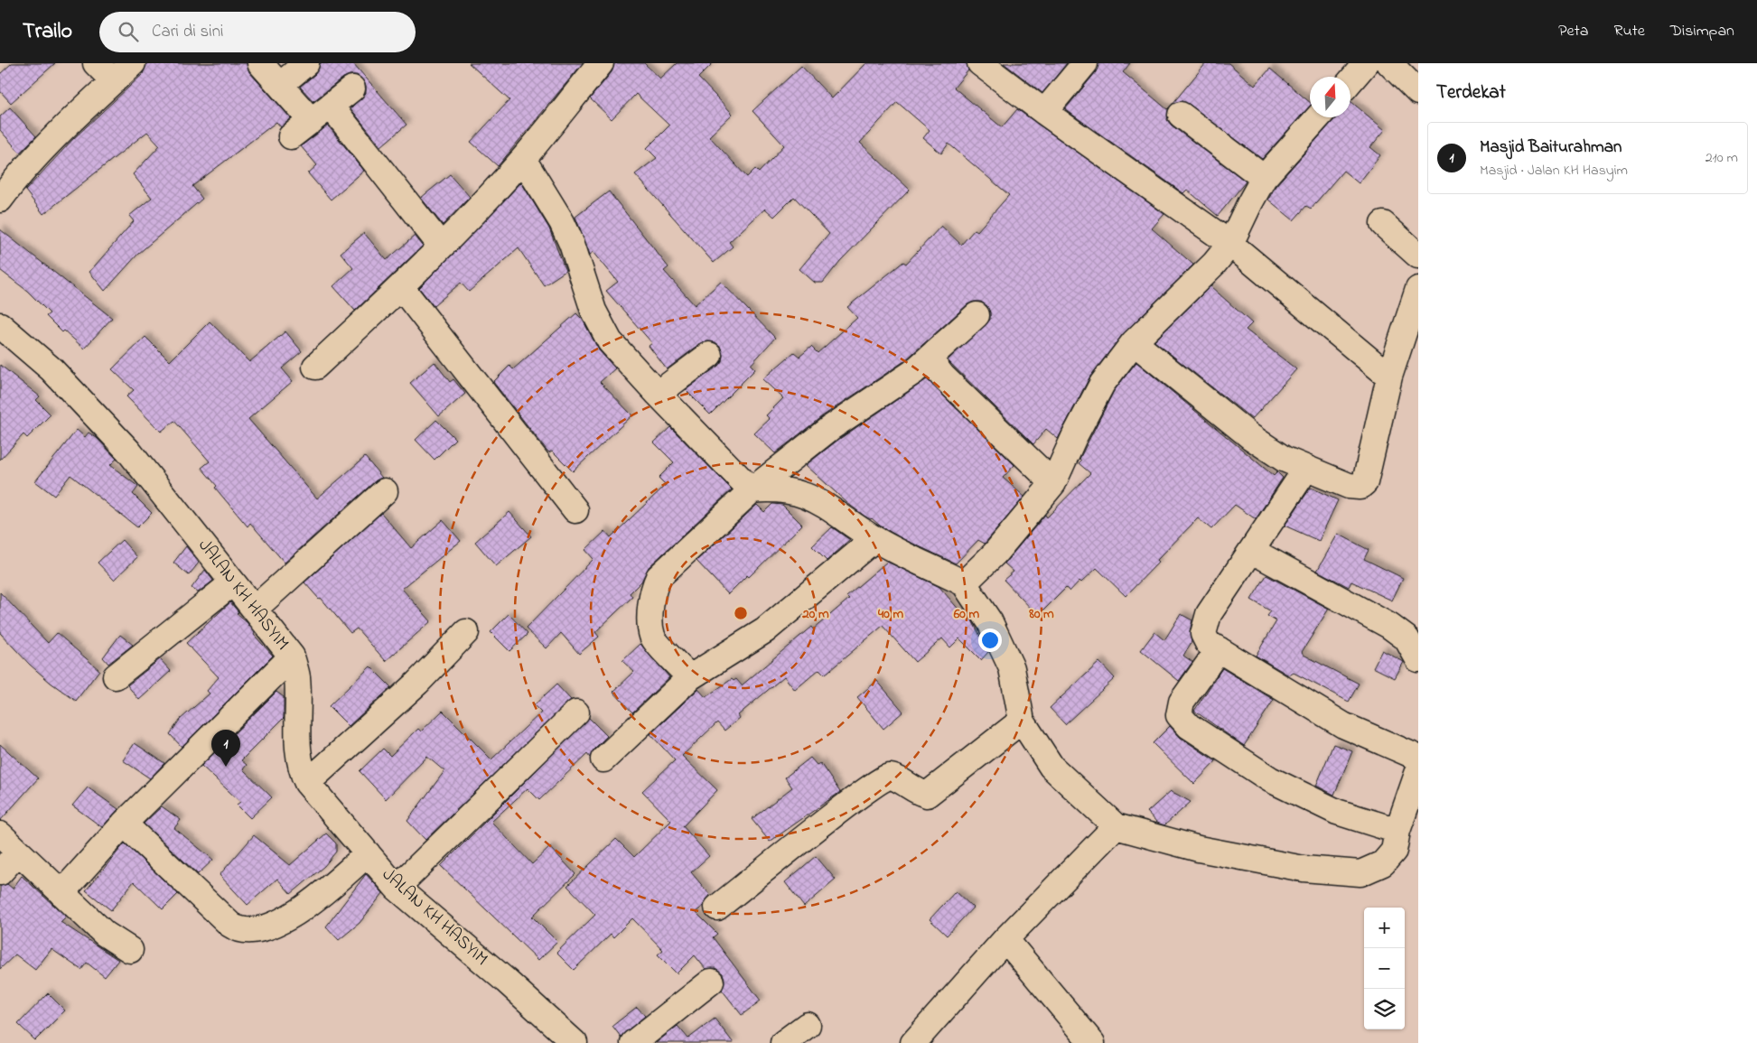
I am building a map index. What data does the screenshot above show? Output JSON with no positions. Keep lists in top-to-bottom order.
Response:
{
  "streets": {
    "street": ["JALAN KH HASYIM"]
  },
  "north": "top",
  "page": {
    "header": "Trailo",
    "search": "Cari di sini",
    "nav": ["Peta", "Rute", "Disimpan"],
    "heading": "Terdekat",
    "list": [
      {
        "mark": "1",
        "name": "Masjid Baiturahman",
        "note": "Masjid · Jalan KH Hasyim",
        "value": "210 m"
      }
    ],
    "pins": "1",
    "map_buttons": ["+", "−"]
  },
  "rings": [
    "20 m",
    "40 m",
    "60 m",
    "80 m"
  ]
}
